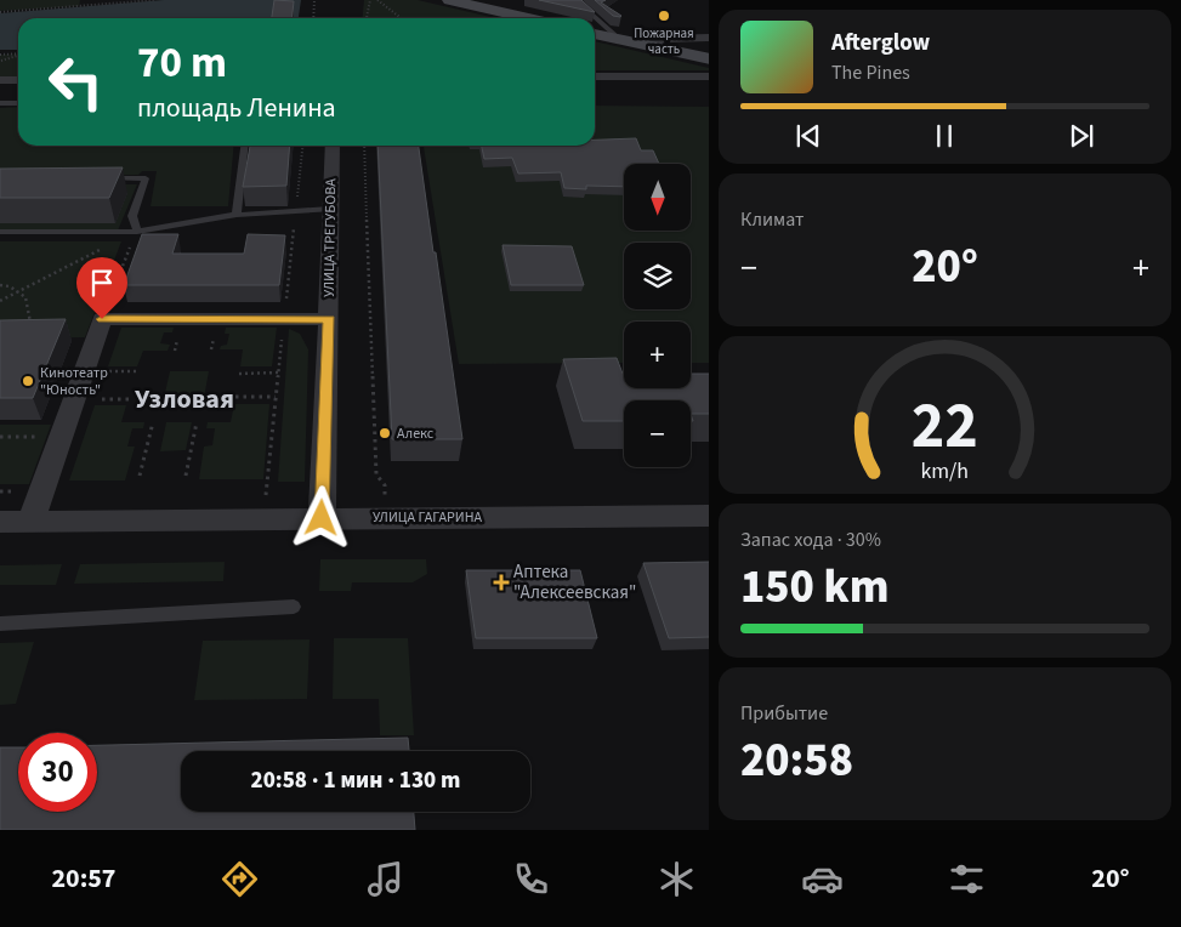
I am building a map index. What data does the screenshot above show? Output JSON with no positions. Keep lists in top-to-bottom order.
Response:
{
  "streets": {
    "street": ["УЛИЦА ТРЕГУБОВА", "УЛИЦА ГАГАРИНА"]
  },
  "crossings": [
    ["УЛИЦА ТРЕГУБОВА", "УЛИЦА ГАГАРИНА"]
  ],
  "districts": ["Узловая"],
  "places": {
    "other": ["Пожарная часть", "Кинотеатр \"Юность\"", "Алекс"],
    "health": ["Аптека \"Алексеевская\""]
  },
  "north": "bottom",
  "page": {
    "turn": ["70 m", "площадь Ленина"],
    "song": ["Afterglow", "The Pines"],
    "map_buttons": ["+", "−"],
    "tile": [
      "Климат",
      ["Запас хода · 30%", "150 km"],
      ["Прибытие", "20:58"]
    ],
    "heat": ["−", "20°", "+"],
    "limit": "30",
    "trip": "20:58 · 1 мин · 130 m",
    "tabs": ["20:57", "20°"],
    "gauge": ["22", "km/h"]
  }
}
